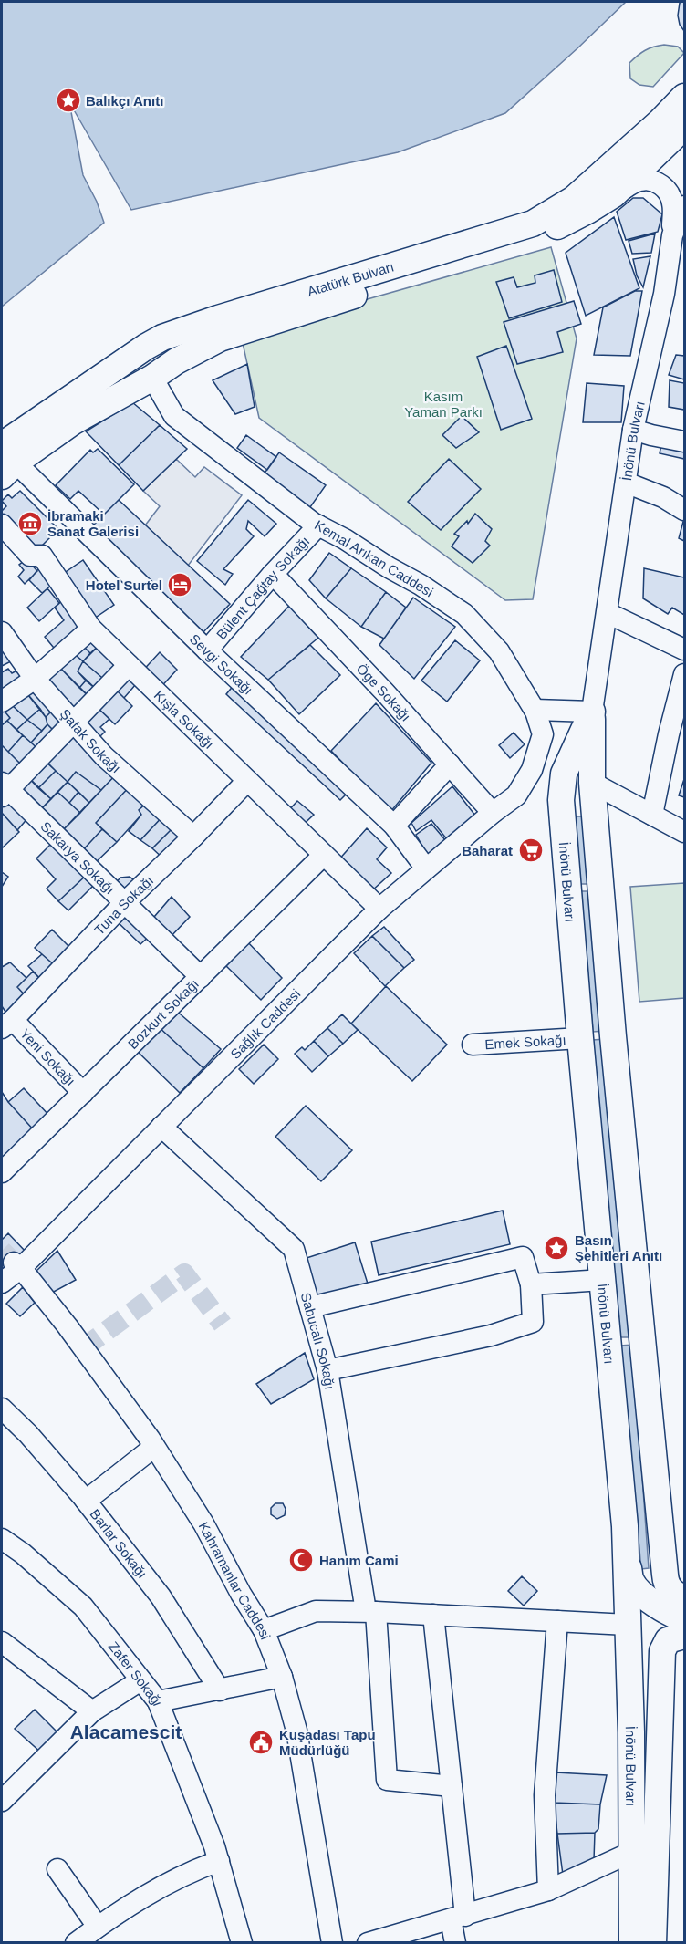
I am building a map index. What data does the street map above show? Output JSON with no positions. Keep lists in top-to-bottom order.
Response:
{
  "streets": {
    "main road": ["Atatürk Bulvarı", "İnönü Bulvarı"],
    "street": [
      "Kemal Arıkan Caddesi",
      "Bülent Çağtay Sokağı",
      "Sevgi Sokağı",
      "Öge Sokağı",
      "Kışla Sokağı",
      "Şafak Sokağı",
      "Sakarya Sokağı",
      "Tuna Sokağı",
      "Bozkurt Sokağı",
      "Sağlık Caddesi",
      "Emek Sokağı",
      "Yeni Sokağı",
      "Sabucalı Sokağı",
      "Barlar Sokağı",
      "Kahramanlar Caddesi",
      "Zafer Sokağı"
    ]
  },
  "crossings": [
    ["Atatürk Bulvarı", "Kemal Arıkan Caddesi"],
    ["Atatürk Bulvarı", "Sevgi Sokağı"],
    ["İnönü Bulvarı", "Emek Sokağı"],
    ["Kemal Arıkan Caddesi", "Bülent Çağtay Sokağı"],
    ["Kemal Arıkan Caddesi", "Sağlık Caddesi"],
    ["Bülent Çağtay Sokağı", "Sevgi Sokağı"],
    ["Bülent Çağtay Sokağı", "Öge Sokağı"],
    ["Sevgi Sokağı", "Sağlık Caddesi"],
    ["Öge Sokağı", "Sağlık Caddesi"],
    ["Kışla Sokağı", "Tuna Sokağı"],
    ["Kışla Sokağı", "Bozkurt Sokağı"],
    ["Kışla Sokağı", "Sağlık Caddesi"],
    ["Şafak Sokağı", "Tuna Sokağı"],
    ["Sakarya Sokağı", "Tuna Sokağı"],
    ["Sakarya Sokağı", "Bozkurt Sokağı"],
    ["Tuna Sokağı", "Yeni Sokağı"],
    ["Bozkurt Sokağı", "Yeni Sokağı"],
    ["Sağlık Caddesi", "Sabucalı Sokağı"],
    ["Sağlık Caddesi", "Kahramanlar Caddesi"]
  ],
  "districts": ["Alacamescit"],
  "parks": ["Kasım Yaman Parkı"],
  "places": {
    "place": ["Balıkçı Anıtı", "Basın Şehitleri Anıtı"],
    "museum": ["İbramaki Sanat Galerisi"],
    "hotel": ["Hotel Surtel"],
    "supermarket": ["Baharat"],
    "mosque": ["Hanım Cami"],
    "public building": ["Kuşadası Tapu Müdürlüğü"]
  }
}
